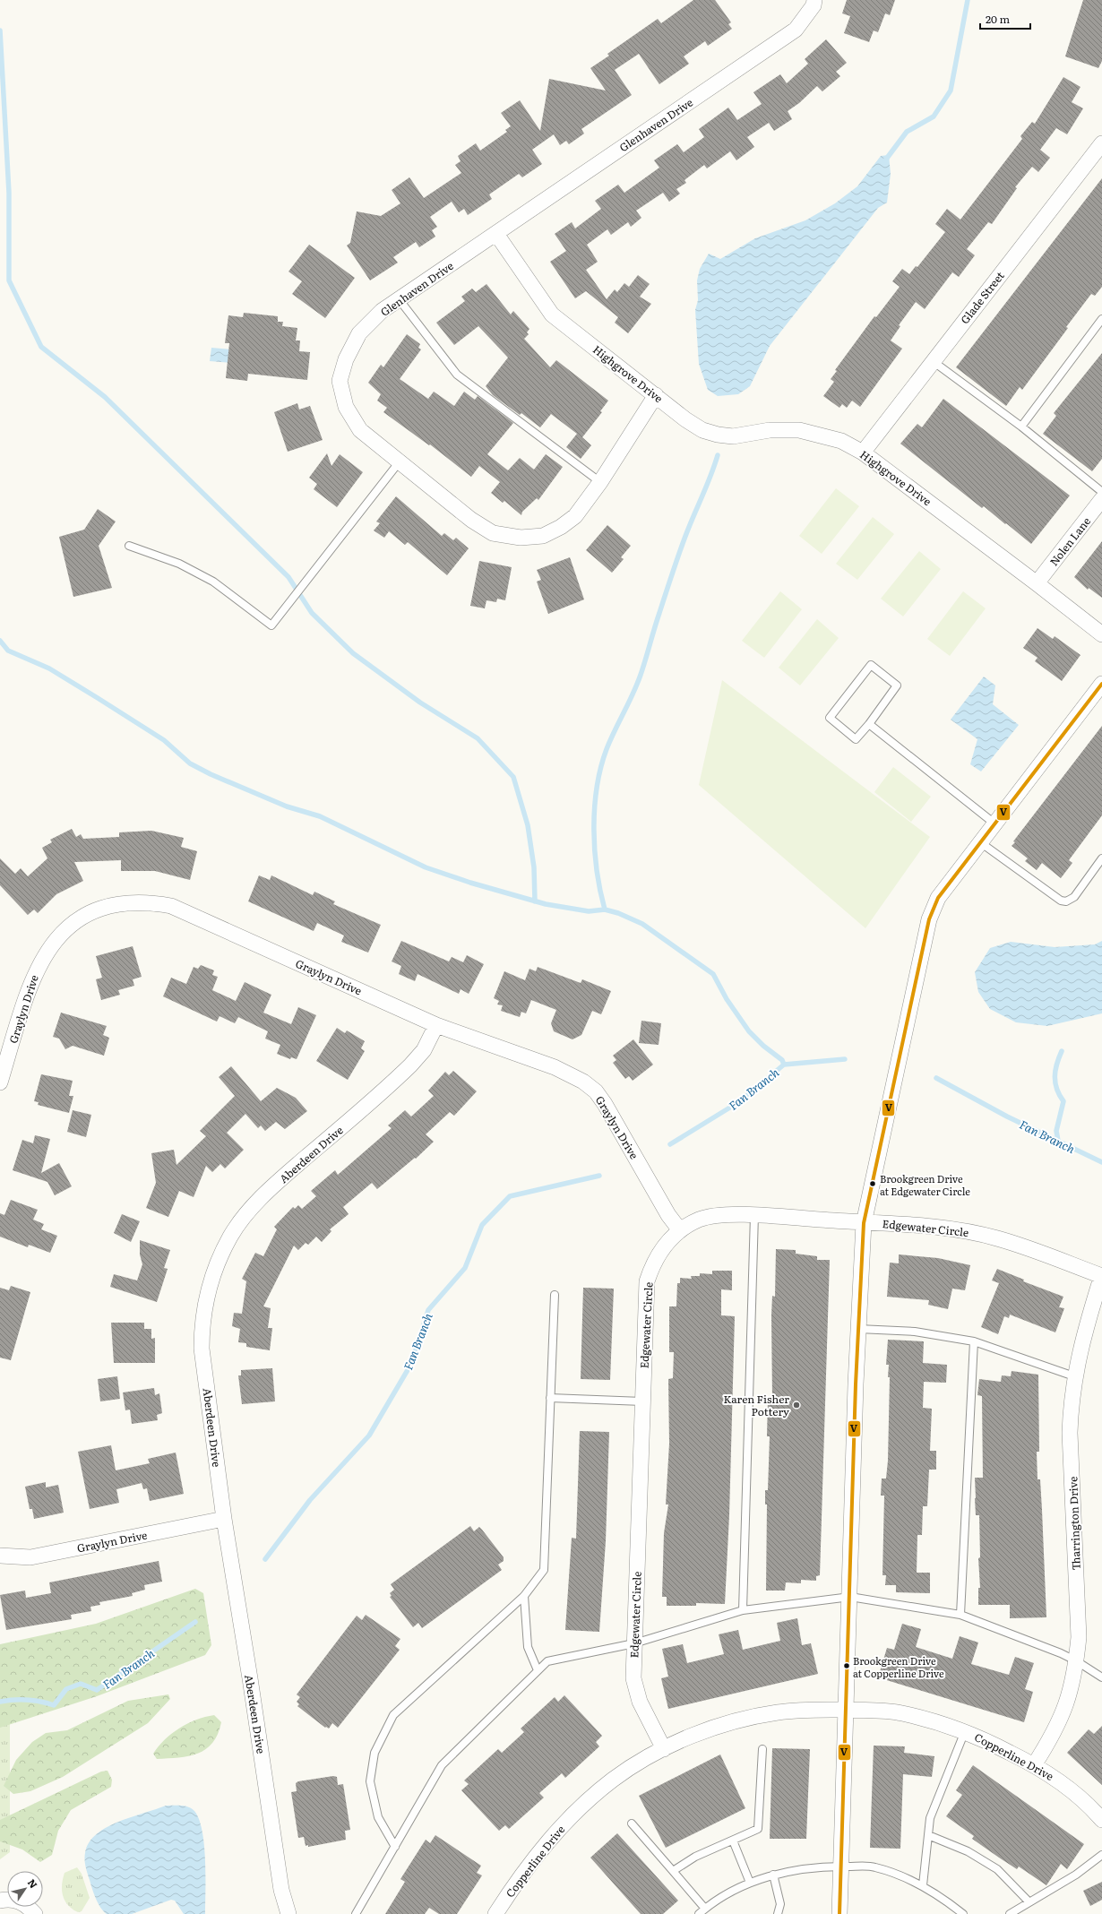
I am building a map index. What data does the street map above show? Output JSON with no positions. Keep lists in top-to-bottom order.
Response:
{
  "streets": {
    "street": [
      "Glenhaven Drive",
      "Glade Street",
      "Highgrove Drive",
      "Nolen Lane",
      "Graylyn Drive",
      "Aberdeen Drive",
      "Edgewater Circle",
      "Tharrington Drive",
      "Copperline Drive"
    ]
  },
  "crossings": [
    ["Glenhaven Drive", "Highgrove Drive"],
    ["Glade Street", "Highgrove Drive"],
    ["Highgrove Drive", "Nolen Lane"],
    ["Graylyn Drive", "Aberdeen Drive"],
    ["Graylyn Drive", "Edgewater Circle"],
    ["Edgewater Circle", "Tharrington Drive"],
    ["Edgewater Circle", "Copperline Drive"],
    ["Tharrington Drive", "Copperline Drive"]
  ],
  "water": ["Fan Branch"],
  "places": ["Brookgreen Drive at Edgewater Circle", "Karen Fisher Pottery", "Brookgreen Drive at Copperline Drive"],
  "lines": ["transit line V"],
  "scale_bar": "20 m",
  "north": "top right"
}
